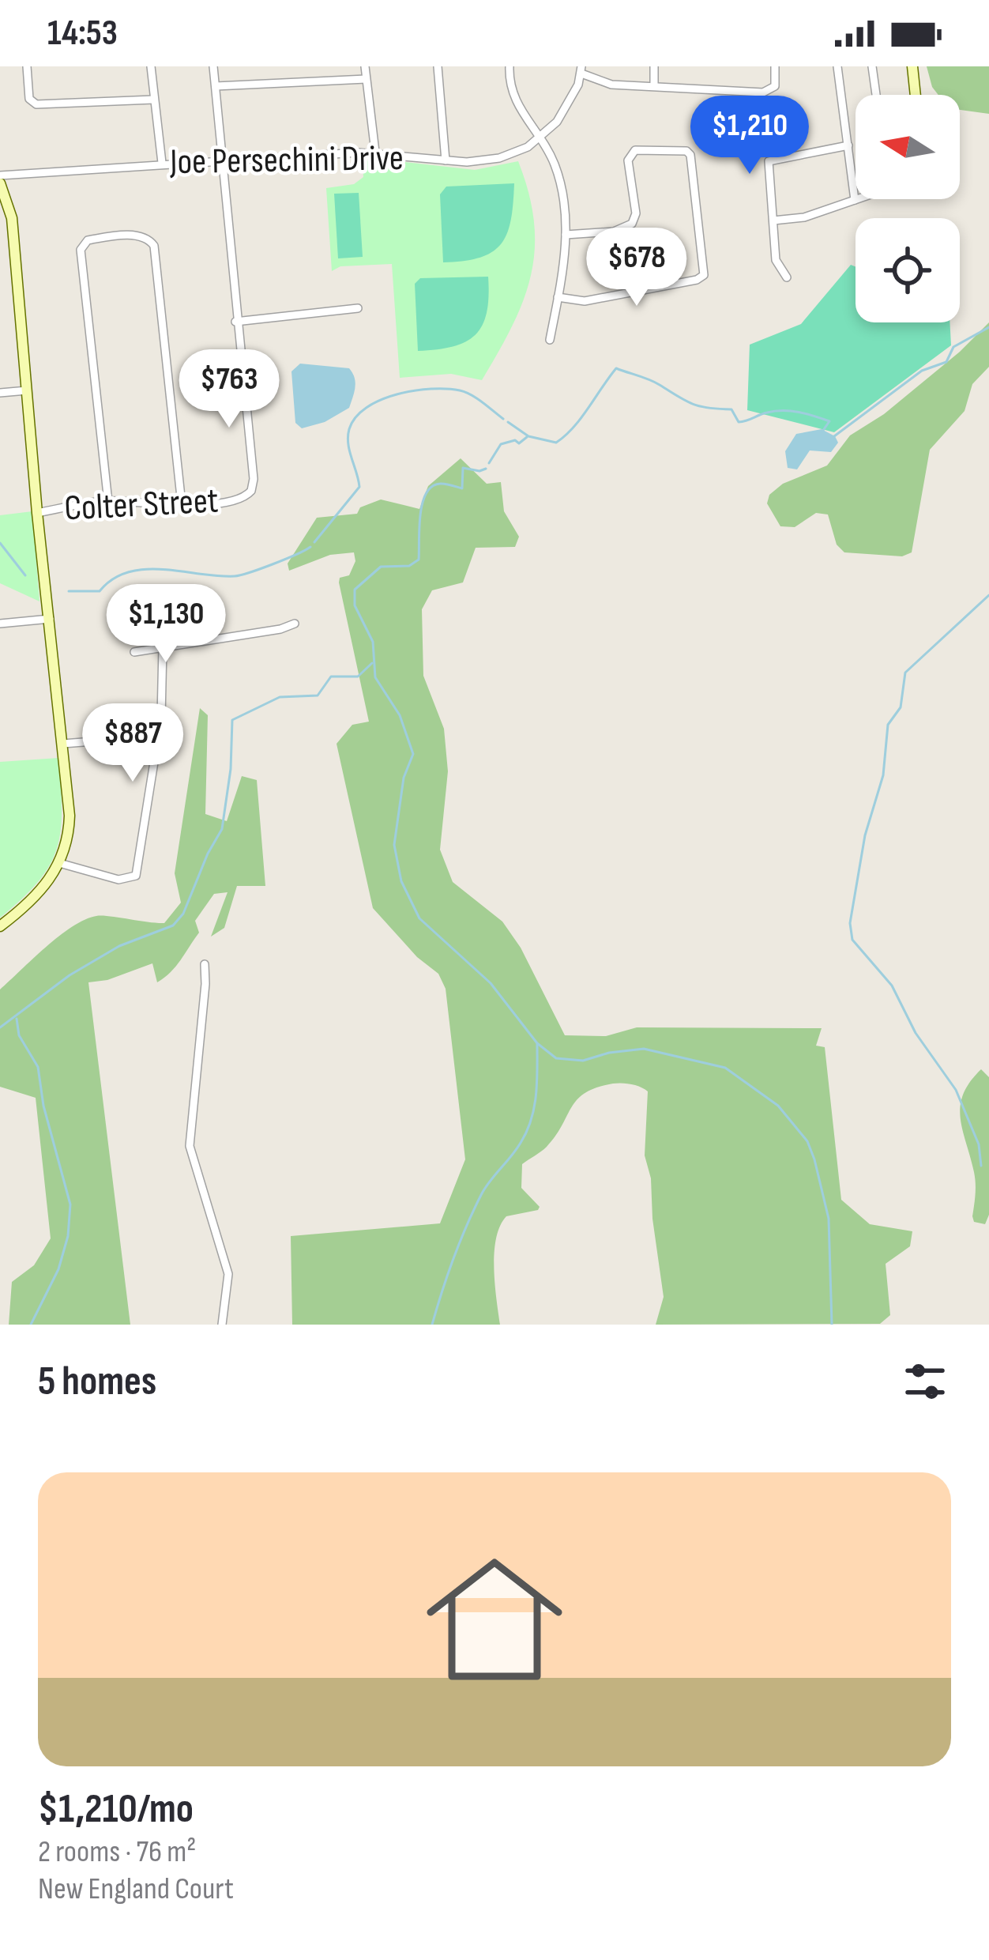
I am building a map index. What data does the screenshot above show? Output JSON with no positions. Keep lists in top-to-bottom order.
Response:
{
  "streets": {
    "street": ["Joe Persechini Drive", "Colter Street"]
  },
  "crossings": [
    ["Joe Persechini Drive", "Colter Street"]
  ],
  "north": "left",
  "page": {
    "status": "14:53",
    "price": [
      "$1,210",
      "$678",
      "$763",
      "$1,130",
      "$887"
    ],
    "heading": "5 homes",
    "list": [
      {
        "name": "$1,210/mo",
        "note": "2 rooms · 76 m² · New England Court"
      }
    ]
  }
}
